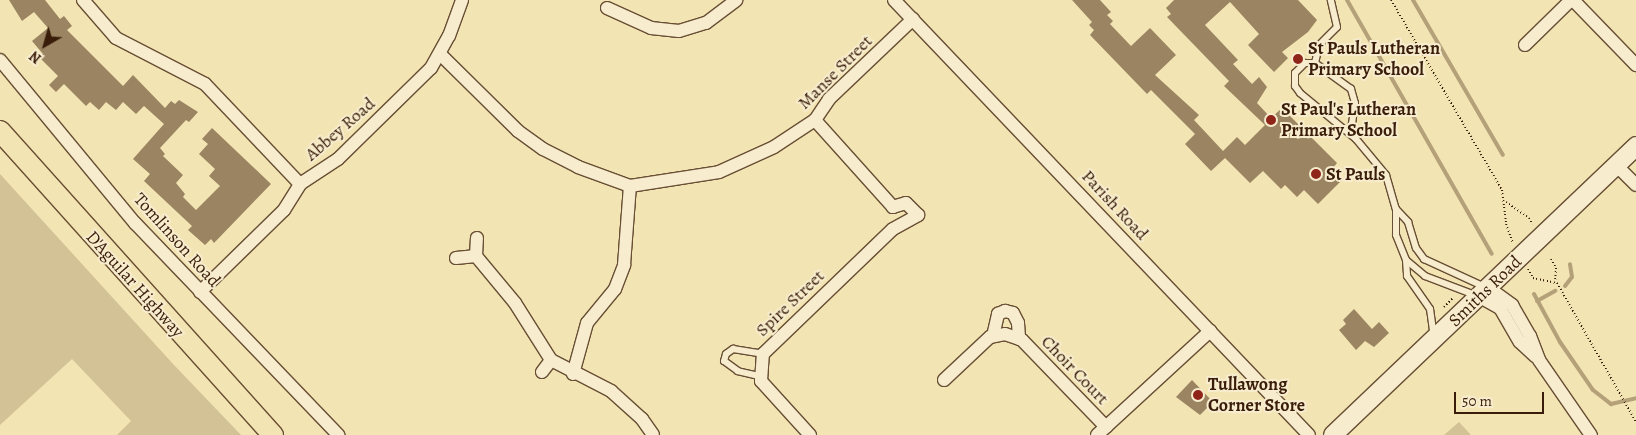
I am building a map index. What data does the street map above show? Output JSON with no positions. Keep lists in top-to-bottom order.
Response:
{
  "streets": {
    "highway": ["D'Aguilar Highway"],
    "main road": ["Smiths Road"],
    "street": [
      "Manse Street",
      "Abbey Road",
      "Parish Road",
      "Tomlinson Road",
      "Spire Street",
      "Choir Court"
    ]
  },
  "crossings": [
    ["Manse Street", "Abbey Road"],
    ["Manse Street", "Parish Road"],
    ["Abbey Road", "Tomlinson Road"]
  ],
  "places": [
    "St Pauls Lutheran Primary School",
    "St Paul's Lutheran Primary School",
    "St Pauls",
    "Tullawong Corner Store"
  ],
  "scale_bar": "50 m",
  "north": "bottom left"
}
